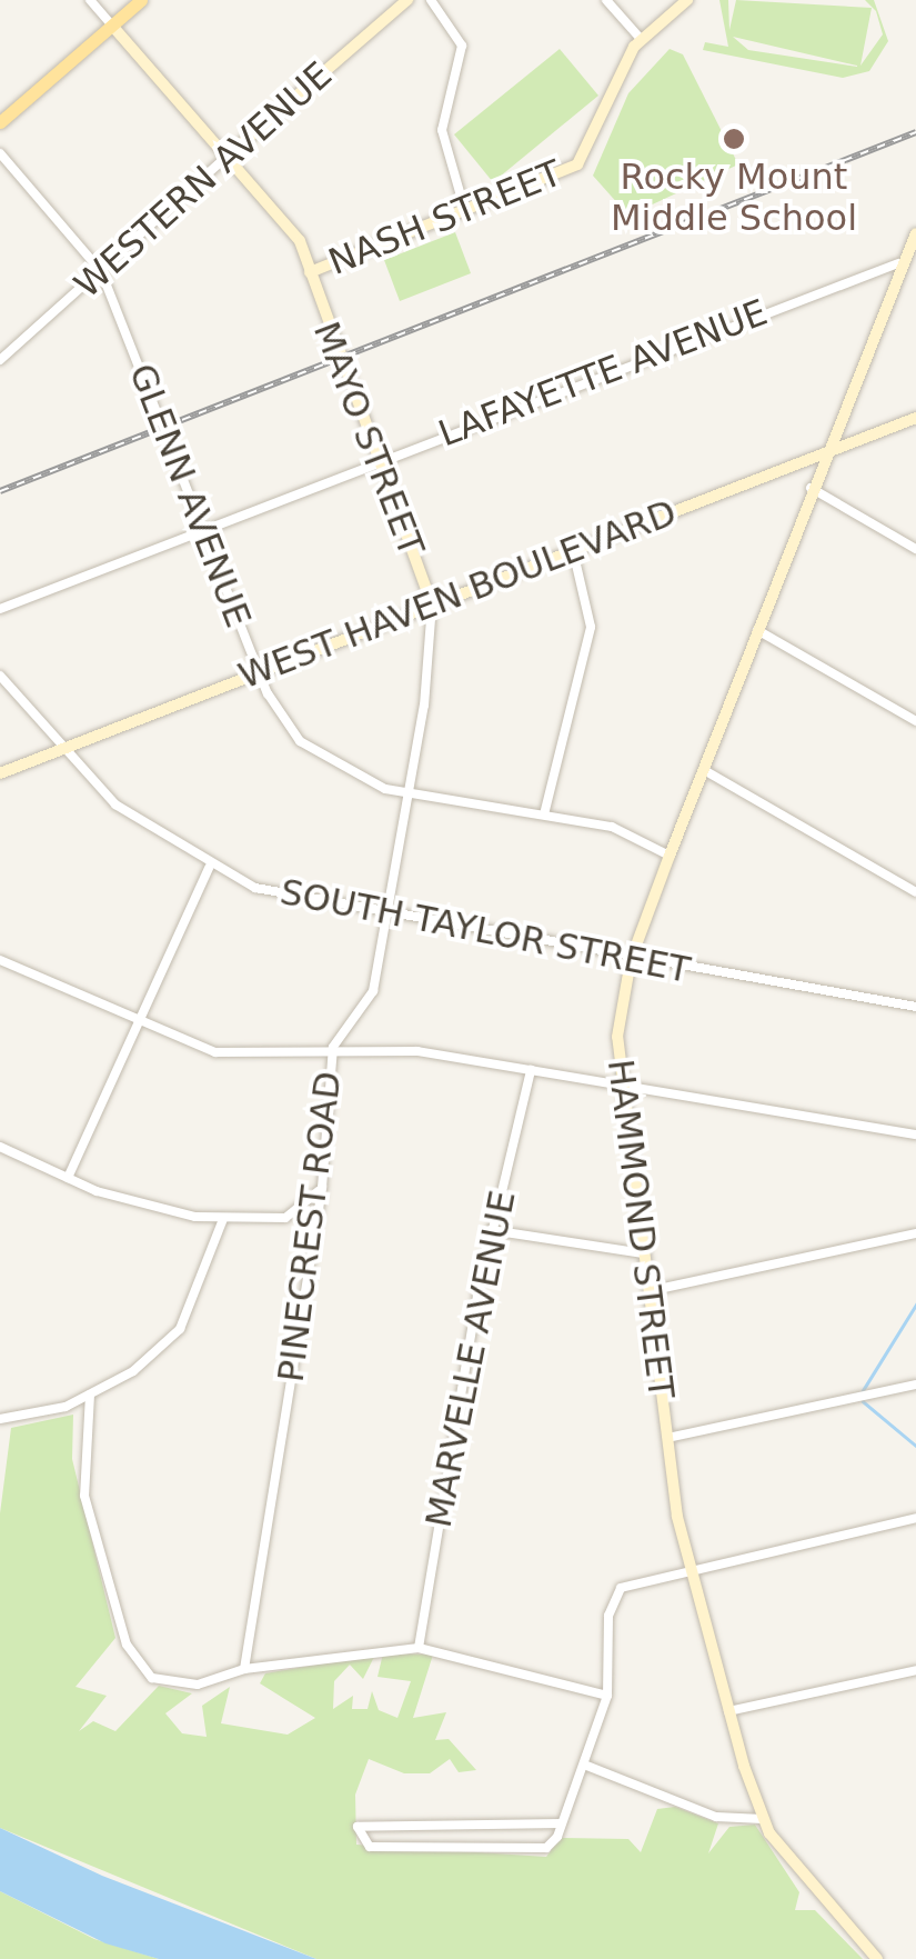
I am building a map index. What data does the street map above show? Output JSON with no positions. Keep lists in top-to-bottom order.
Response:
{
  "streets": {
    "street": [
      "WESTERN AVENUE",
      "NASH STREET",
      "LAFAYETTE AVENUE",
      "MAYO STREET",
      "GLENN AVENUE",
      "WEST HAVEN BOULEVARD",
      "SOUTH TAYLOR STREET",
      "PINECREST ROAD",
      "HAMMOND STREET",
      "MARVELLE AVENUE"
    ]
  },
  "crossings": [
    ["WESTERN AVENUE", "MAYO STREET"],
    ["WESTERN AVENUE", "GLENN AVENUE"],
    ["NASH STREET", "MAYO STREET"],
    ["LAFAYETTE AVENUE", "MAYO STREET"],
    ["LAFAYETTE AVENUE", "GLENN AVENUE"],
    ["LAFAYETTE AVENUE", "HAMMOND STREET"],
    ["MAYO STREET", "WEST HAVEN BOULEVARD"],
    ["MAYO STREET", "PINECREST ROAD"],
    ["GLENN AVENUE", "WEST HAVEN BOULEVARD"],
    ["GLENN AVENUE", "PINECREST ROAD"],
    ["GLENN AVENUE", "HAMMOND STREET"],
    ["WEST HAVEN BOULEVARD", "SOUTH TAYLOR STREET"],
    ["WEST HAVEN BOULEVARD", "PINECREST ROAD"],
    ["WEST HAVEN BOULEVARD", "HAMMOND STREET"],
    ["SOUTH TAYLOR STREET", "PINECREST ROAD"],
    ["SOUTH TAYLOR STREET", "HAMMOND STREET"]
  ],
  "places": ["Rocky Mount Middle School"]
}
